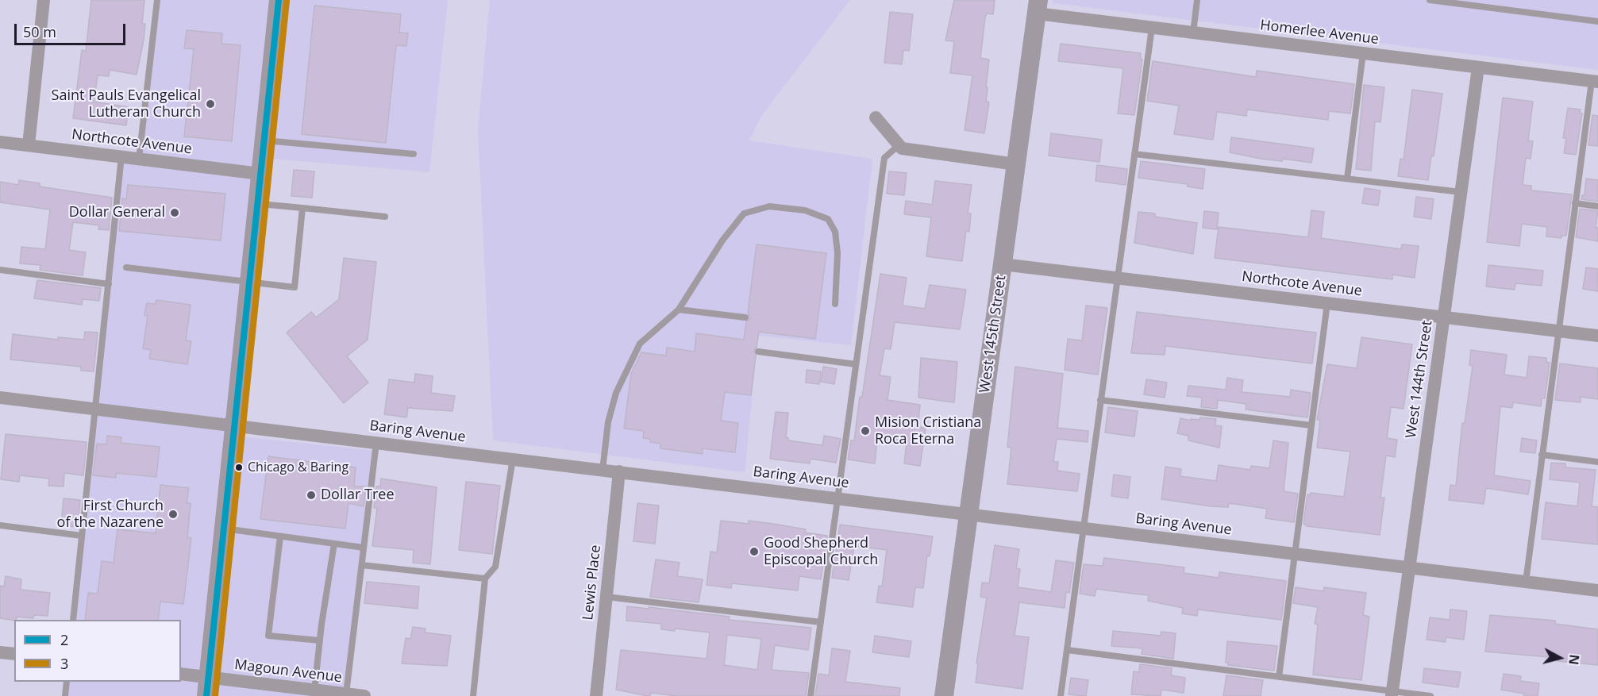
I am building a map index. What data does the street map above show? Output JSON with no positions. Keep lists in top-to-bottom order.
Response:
{
  "streets": {
    "street": [
      "Homerlee Avenue",
      "Northcote Avenue",
      "West 145th Street",
      "West 144th Street",
      "Baring Avenue",
      "Lewis Place",
      "Magoun Avenue"
    ]
  },
  "crossings": [
    ["Homerlee Avenue", "West 145th Street"],
    ["Homerlee Avenue", "West 144th Street"],
    ["Northcote Avenue", "West 145th Street"],
    ["Northcote Avenue", "West 144th Street"],
    ["West 145th Street", "Baring Avenue"],
    ["West 144th Street", "Baring Avenue"],
    ["Baring Avenue", "Lewis Place"]
  ],
  "places": [
    "Saint Pauls Evangelical Lutheran Church",
    "Dollar General",
    "Mision Cristiana Roca Eterna",
    "Chicago & Baring",
    "Dollar Tree",
    "First Church of the Nazarene",
    "Good Shepherd Episcopal Church"
  ],
  "lines": ["transit line 2", "transit line 3"],
  "legend": ["2", "3"],
  "scale_bar": "50 m",
  "north": "right"
}
